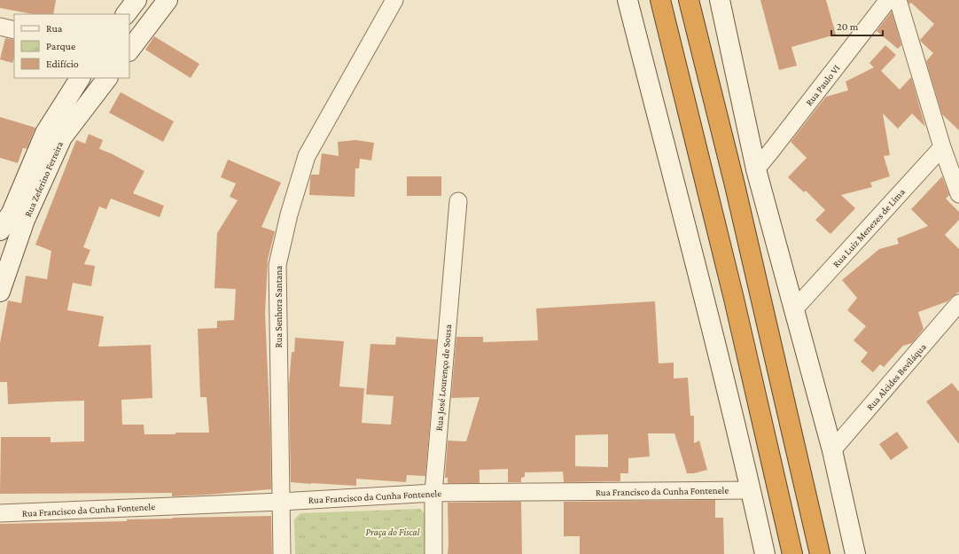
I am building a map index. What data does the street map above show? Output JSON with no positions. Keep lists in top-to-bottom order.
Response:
{
  "streets": {
    "main road": ["Rua Zeferino Ferreira"],
    "street": [
      "Rua Paulo VI",
      "Rua Luiz Menezes de Lima",
      "Rua Senhora Santana",
      "Rua Alcides Beviláqua",
      "Rua José Lourenço de Sousa",
      "Rua Francisco da Cunha Fontenele"
    ]
  },
  "crossings": [
    ["Rua Senhora Santana", "Rua Francisco da Cunha Fontenele"],
    ["Rua José Lourenço de Sousa", "Rua Francisco da Cunha Fontenele"]
  ],
  "parks": ["Praça do Fiscal"],
  "legend": ["Rua", "Parque", "Edifício"],
  "scale_bar": "20 m"
}
